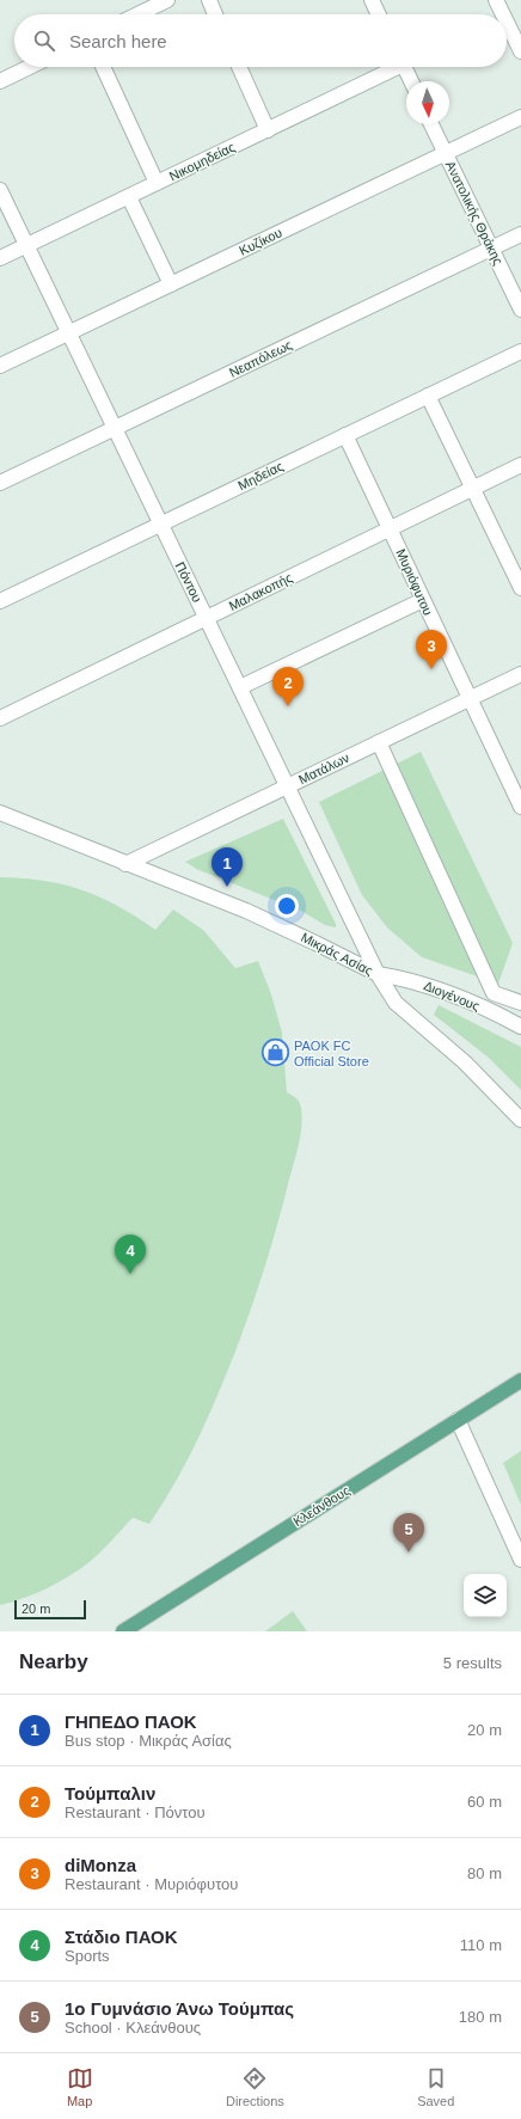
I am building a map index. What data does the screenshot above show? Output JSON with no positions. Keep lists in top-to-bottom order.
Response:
{
  "streets": {
    "main road": ["Κλεάνθους"],
    "street": [
      "Νικομηδείας",
      "Ανατολικής Θράκης",
      "Κυζίκου",
      "Νεαπόλεως",
      "Μηδείας",
      "Πόντου",
      "Μυριόφυτου",
      "Μαλακοπής",
      "Ματάλων",
      "Μικράς Ασίας",
      "Διογένους"
    ]
  },
  "crossings": [
    ["Νικομηδείας", "Πόντου"],
    ["Ανατολικής Θράκης", "Κυζίκου"],
    ["Ανατολικής Θράκης", "Νεαπόλεως"],
    ["Κυζίκου", "Πόντου"],
    ["Νεαπόλεως", "Πόντου"],
    ["Μηδείας", "Πόντου"],
    ["Μηδείας", "Μυριόφυτου"],
    ["Πόντου", "Μαλακοπής"],
    ["Πόντου", "Ματάλων"],
    ["Πόντου", "Μικράς Ασίας"],
    ["Πόντου", "Διογένους"],
    ["Μυριόφυτου", "Μαλακοπής"],
    ["Μυριόφυτου", "Ματάλων"],
    ["Ματάλων", "Μικράς Ασίας"],
    ["Μικράς Ασίας", "Διογένους"]
  ],
  "places": {
    "shop": ["PAOK FC Official Store"]
  },
  "scale_bar": "20 m",
  "north": "bottom",
  "page": {
    "search": "Search here",
    "pins": [
      "3",
      "2",
      "1",
      "4",
      "5"
    ],
    "scale": "20 m",
    "heading": ["Nearby", "5 results"],
    "list": [
      {
        "mark": "1",
        "name": "ΓΗΠΕΔΟ ΠΑΟΚ",
        "note": "Bus stop · Μικράς Ασίας",
        "value": "20 m"
      },
      {
        "mark": "2",
        "name": "Τούμπαλιν",
        "note": "Restaurant · Πόντου",
        "value": "60 m"
      },
      {
        "mark": "3",
        "name": "diMonza",
        "note": "Restaurant · Μυριόφυτου",
        "value": "80 m"
      },
      {
        "mark": "4",
        "name": "Στάδιο ΠΑΟΚ",
        "note": "Sports",
        "value": "110 m"
      },
      {
        "mark": "5",
        "name": "1ο Γυμνάσιο Άνω Τούμπας",
        "note": "School · Κλεάνθους",
        "value": "180 m"
      }
    ],
    "nav": ["Map", "Directions", "Saved"]
  }
}
